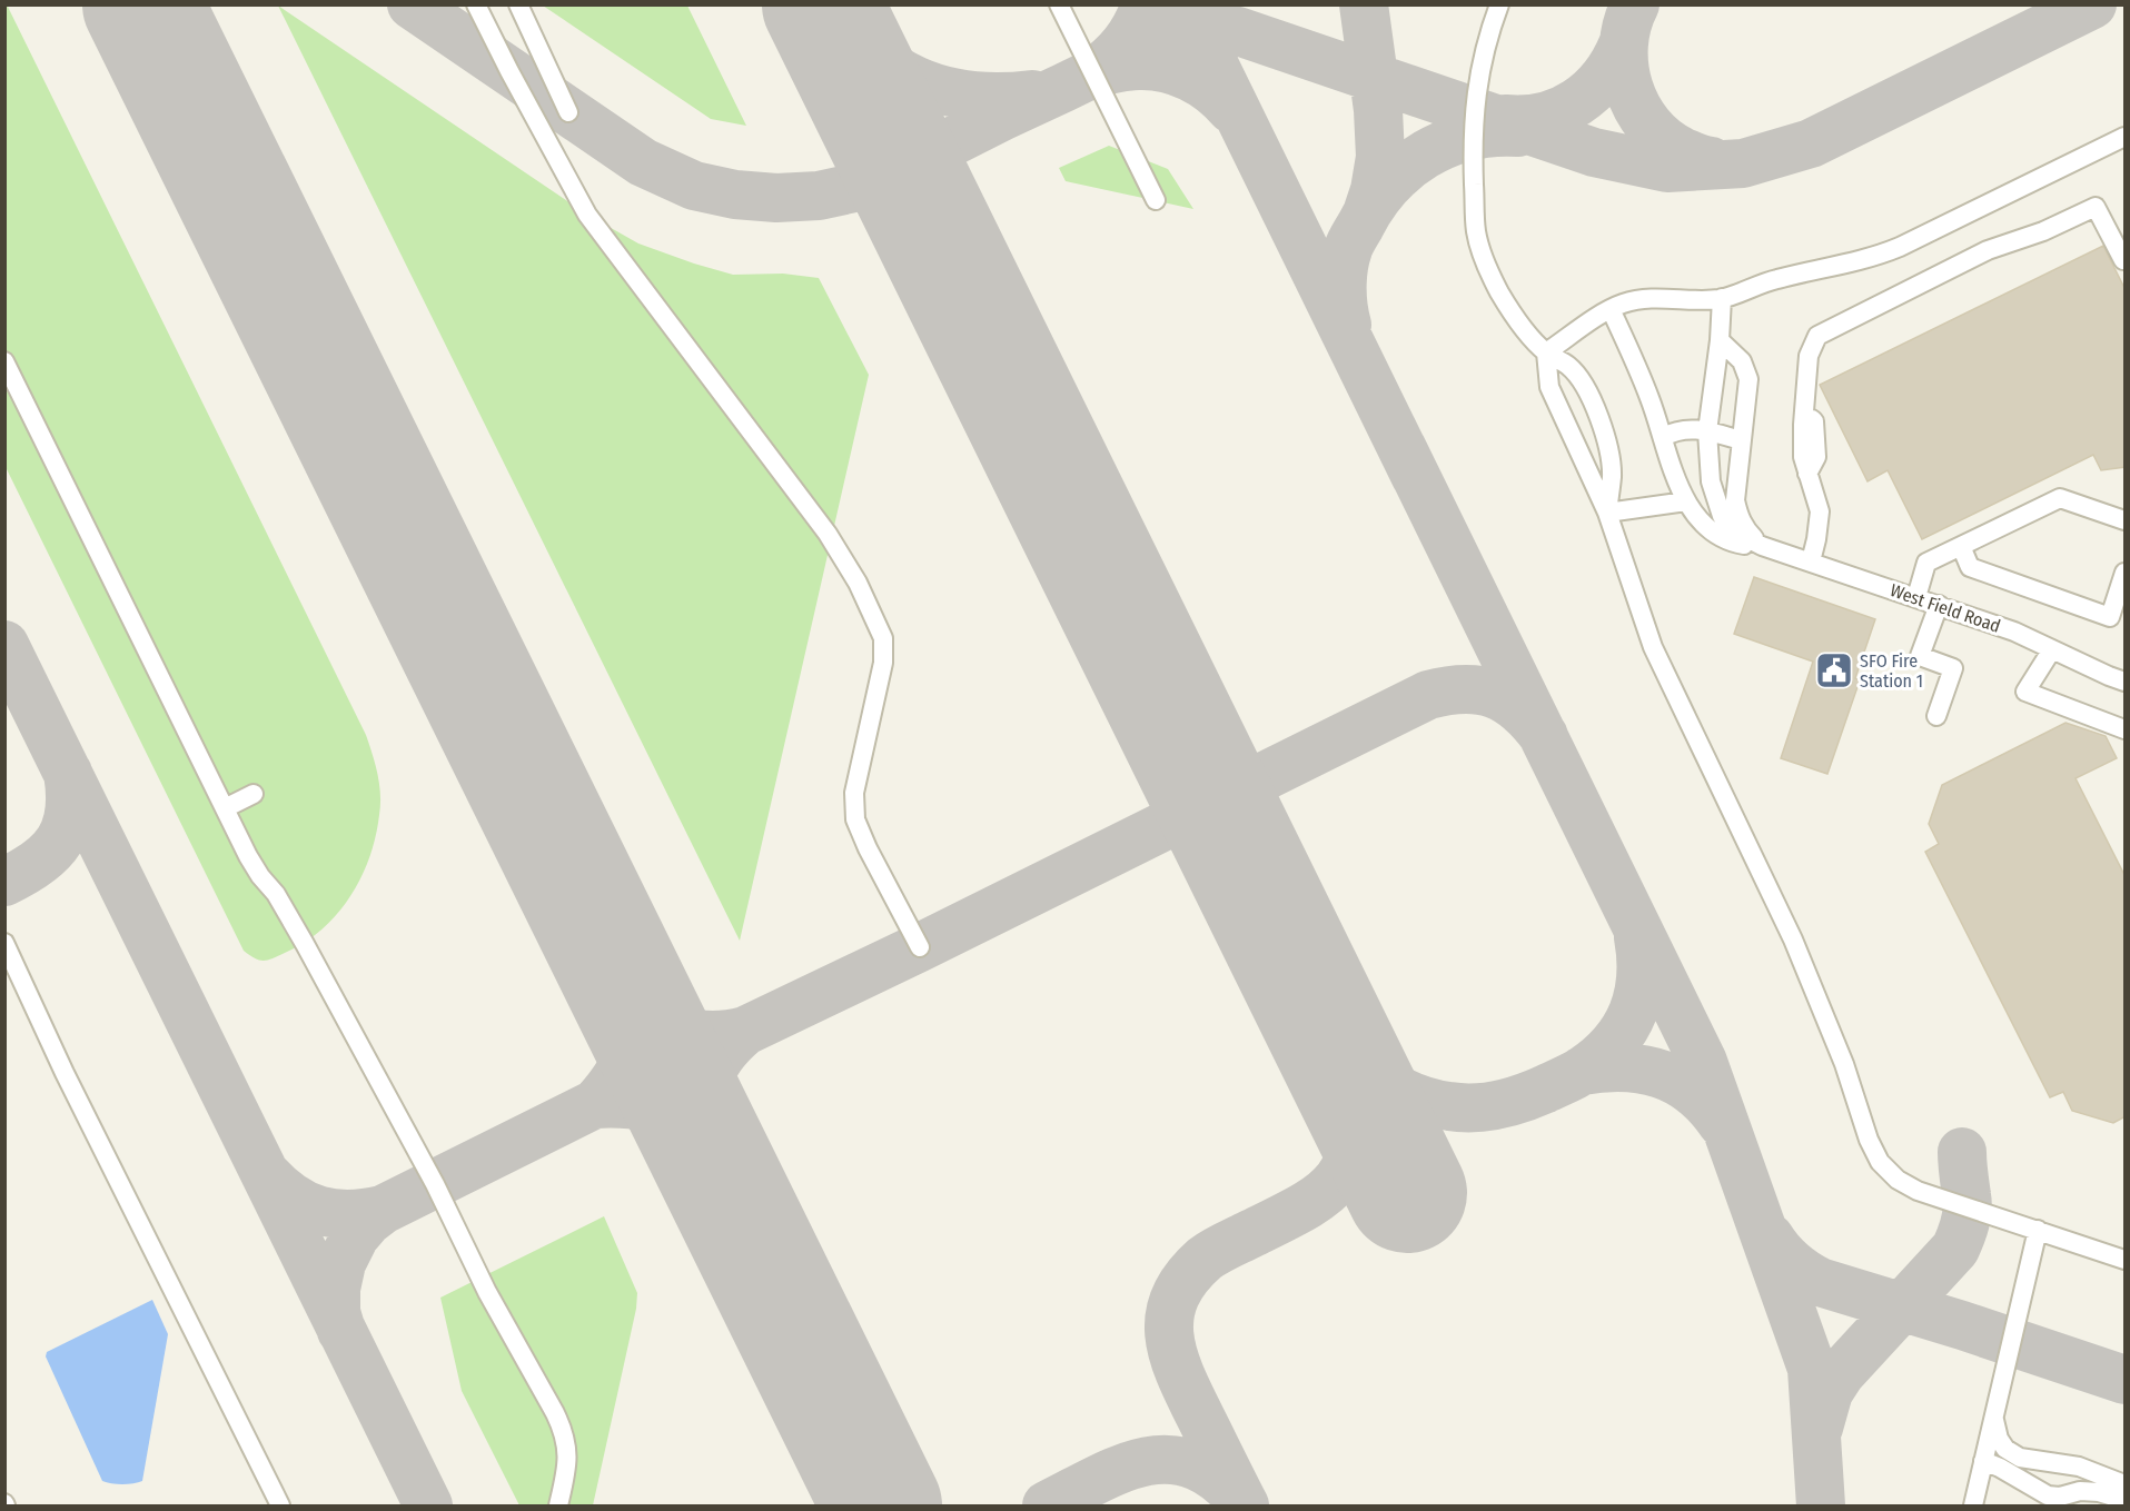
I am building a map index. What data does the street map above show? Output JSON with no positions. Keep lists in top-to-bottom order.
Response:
{
  "streets": {
    "street": ["West Field Road"]
  },
  "places": {
    "public building": ["SFO Fire Station 1"]
  }
}
